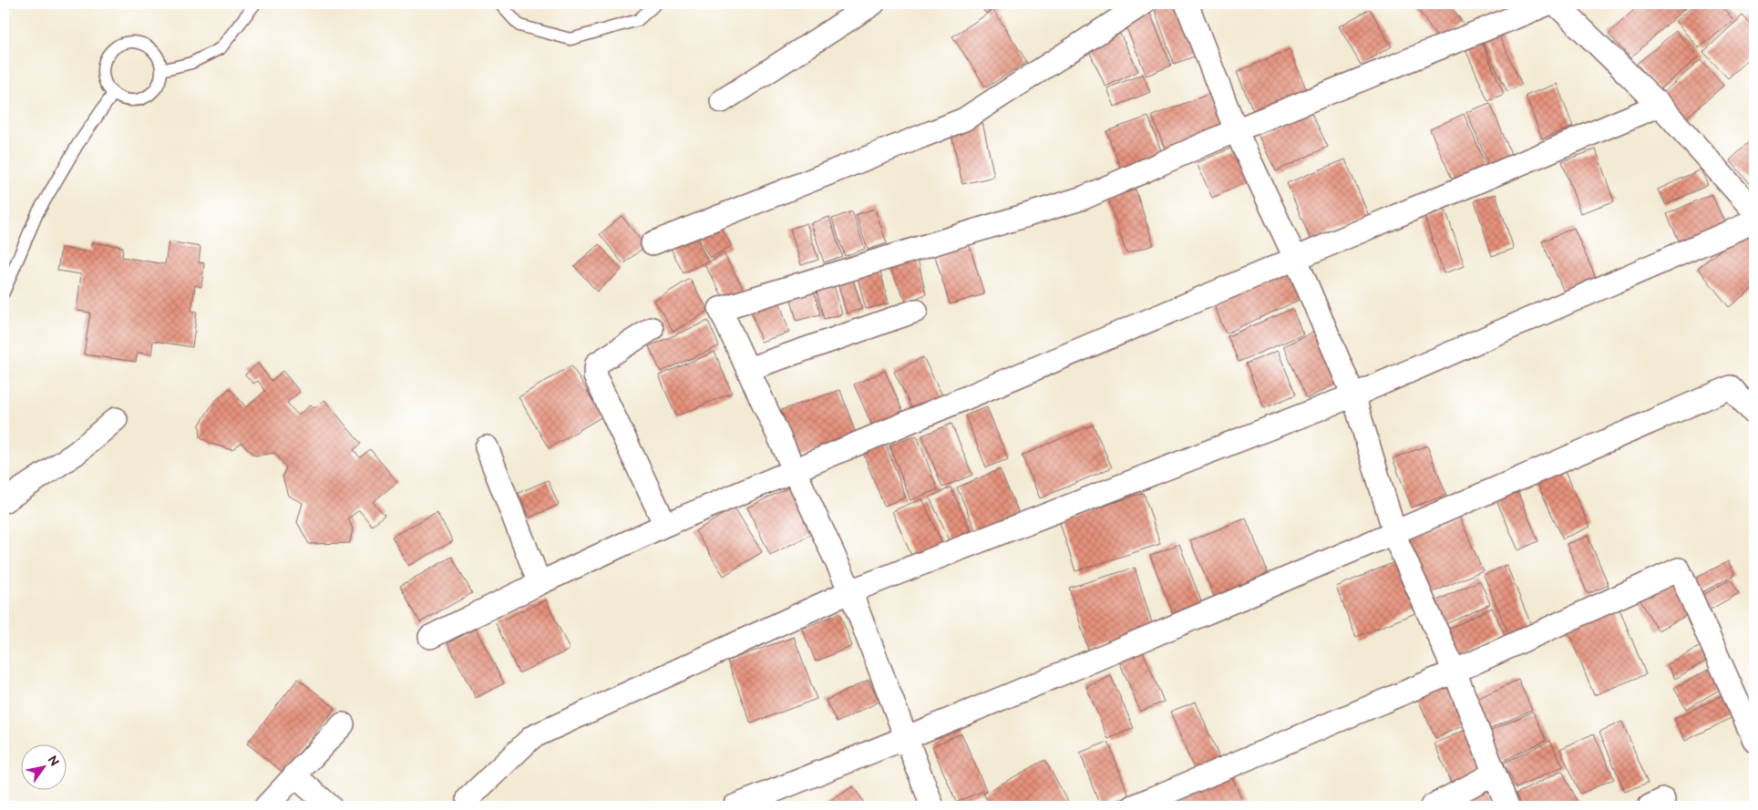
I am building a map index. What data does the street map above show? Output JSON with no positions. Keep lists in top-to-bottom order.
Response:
{
  "north": "top right"
}
